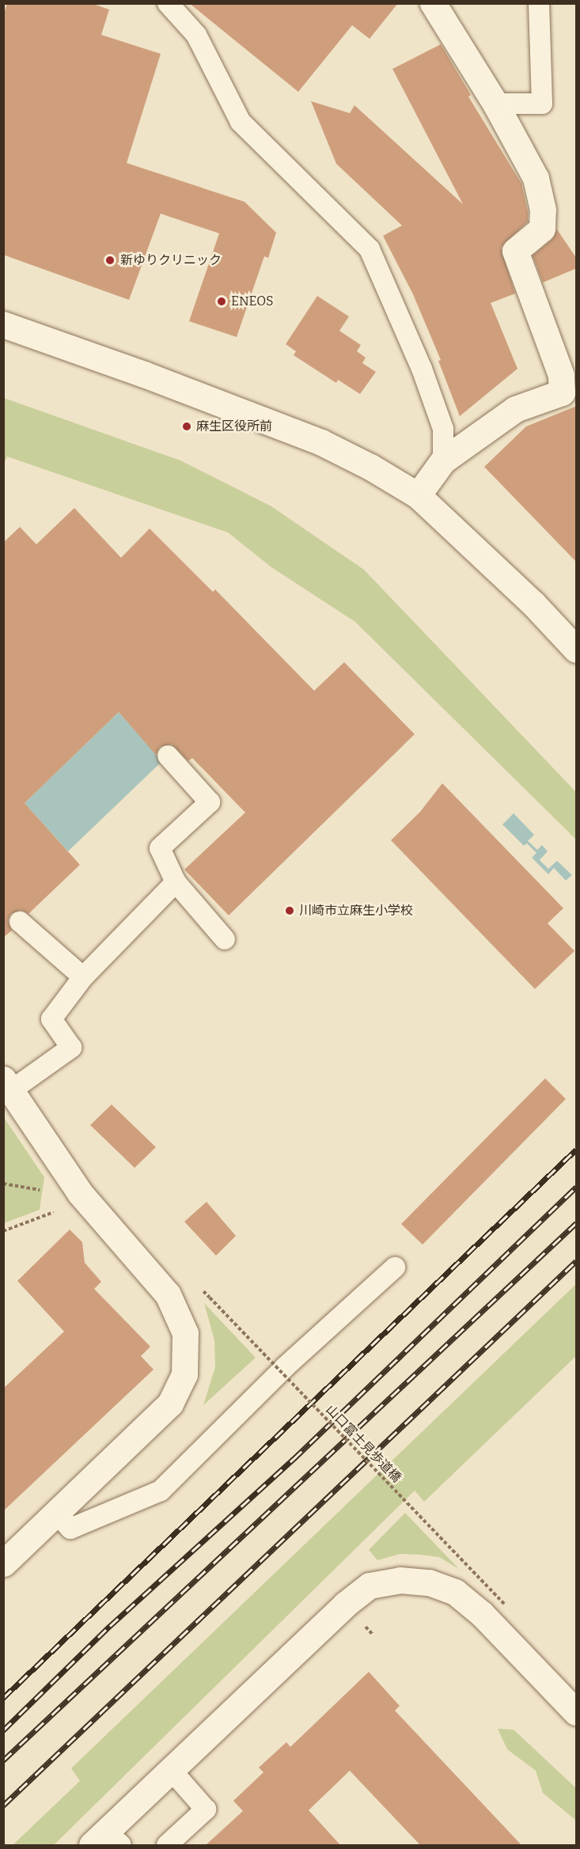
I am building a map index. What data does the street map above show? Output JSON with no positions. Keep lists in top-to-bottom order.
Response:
{
  "streets": {
    "path": ["山口富士見歩道橋"]
  },
  "places": [
    "新ゆりクリニック",
    "ENEOS",
    "麻生区役所前",
    "川崎市立麻生小学校"
  ]
}
